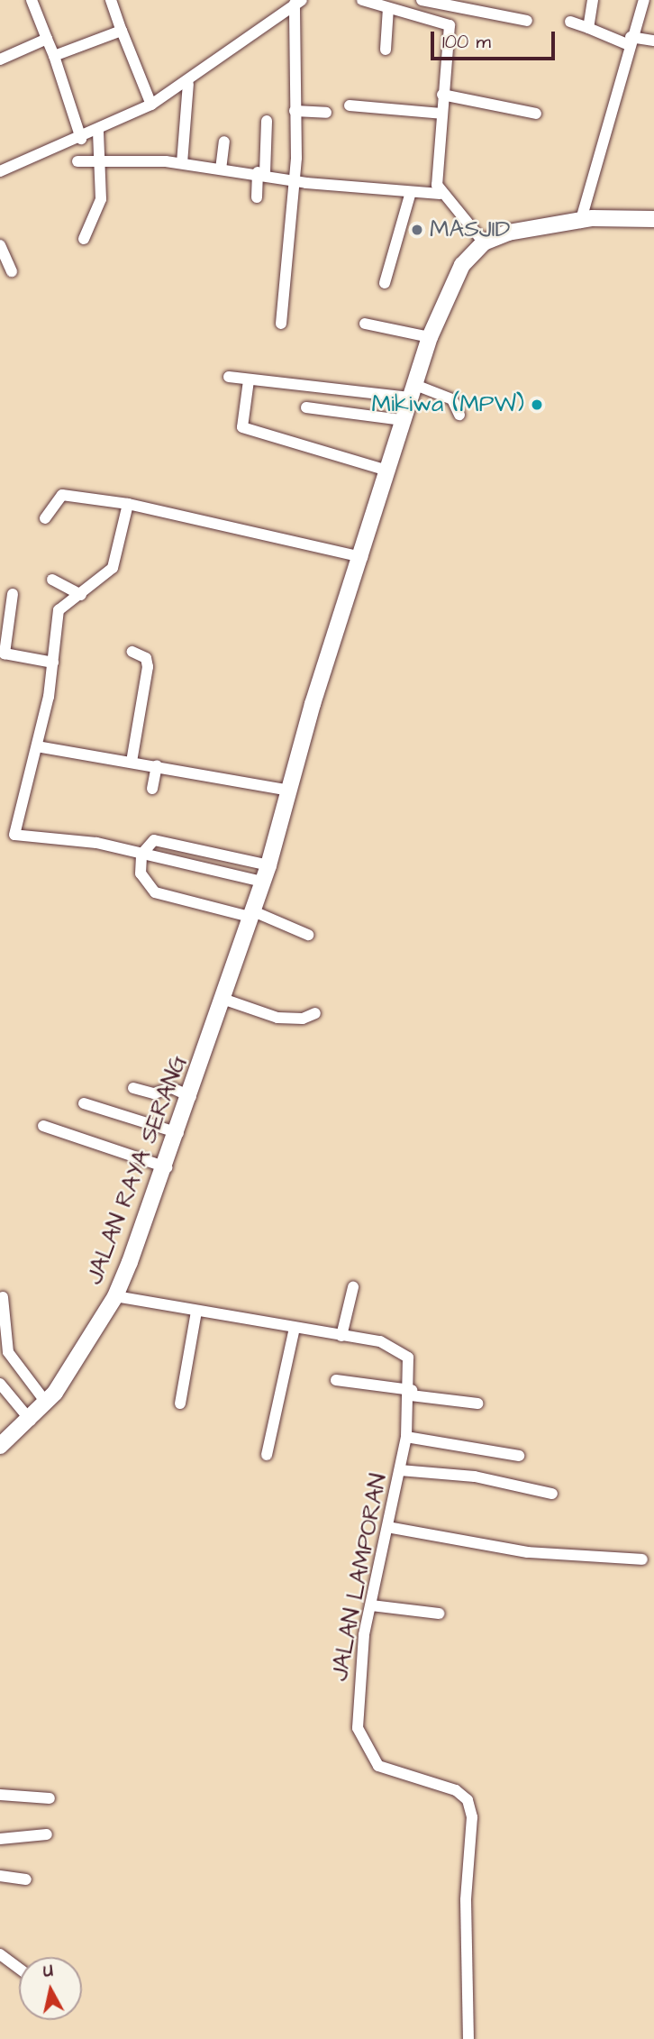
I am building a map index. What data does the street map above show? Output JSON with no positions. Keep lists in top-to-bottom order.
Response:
{
  "streets": {
    "highway": ["JALAN RAYA SERANG"],
    "street": ["JALAN LAMPORAN"]
  },
  "crossings": [
    ["JALAN RAYA SERANG", "JALAN LAMPORAN"]
  ],
  "places": ["MASJID", "Mikiwa (MPW)"],
  "scale_bar": "100 m",
  "north": "top"
}
